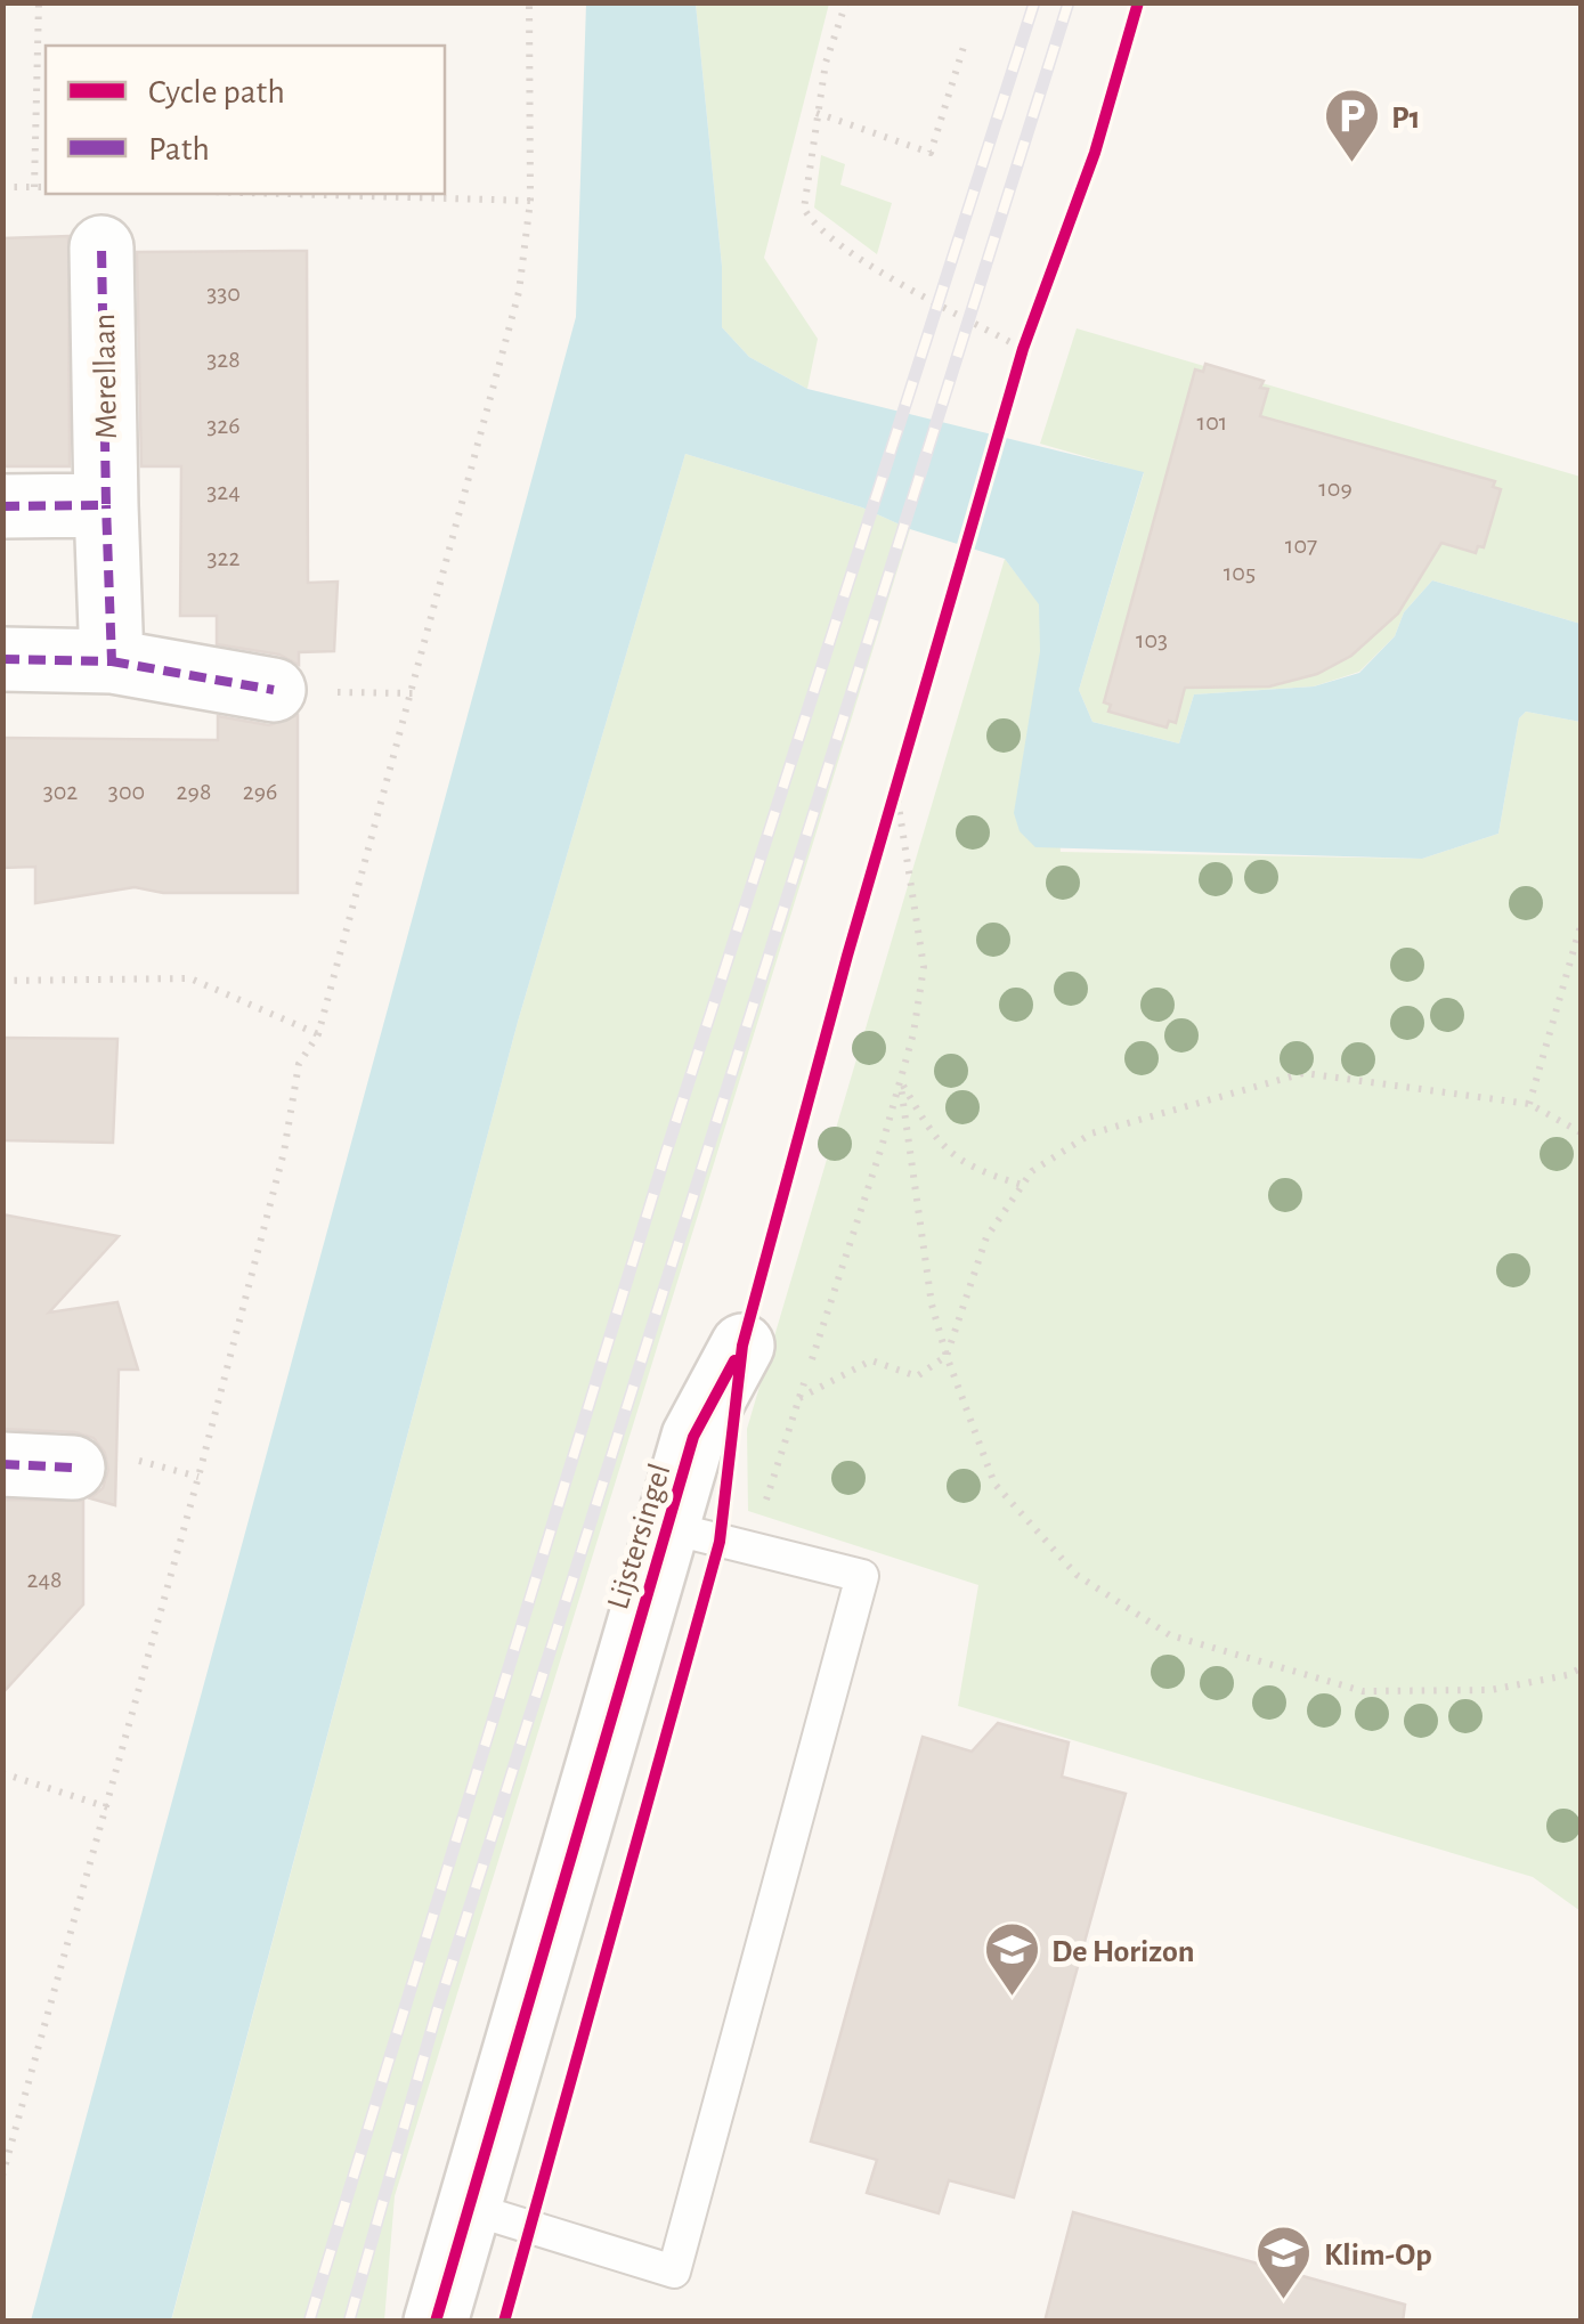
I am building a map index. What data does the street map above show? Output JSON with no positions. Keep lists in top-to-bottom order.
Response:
{
  "streets": {
    "street": ["Merellaan", "Lijstersingel"]
  },
  "places": {
    "parking": ["P1"],
    "school or university": ["De Horizon", "Klim-Op"]
  },
  "house_numbers": [
    "330",
    "328",
    "101",
    "326",
    "109",
    "324",
    "107",
    "322",
    "105",
    "103",
    "302",
    "300",
    "298",
    "296",
    "248"
  ],
  "legend": ["Cycle path", "Path"]
}
